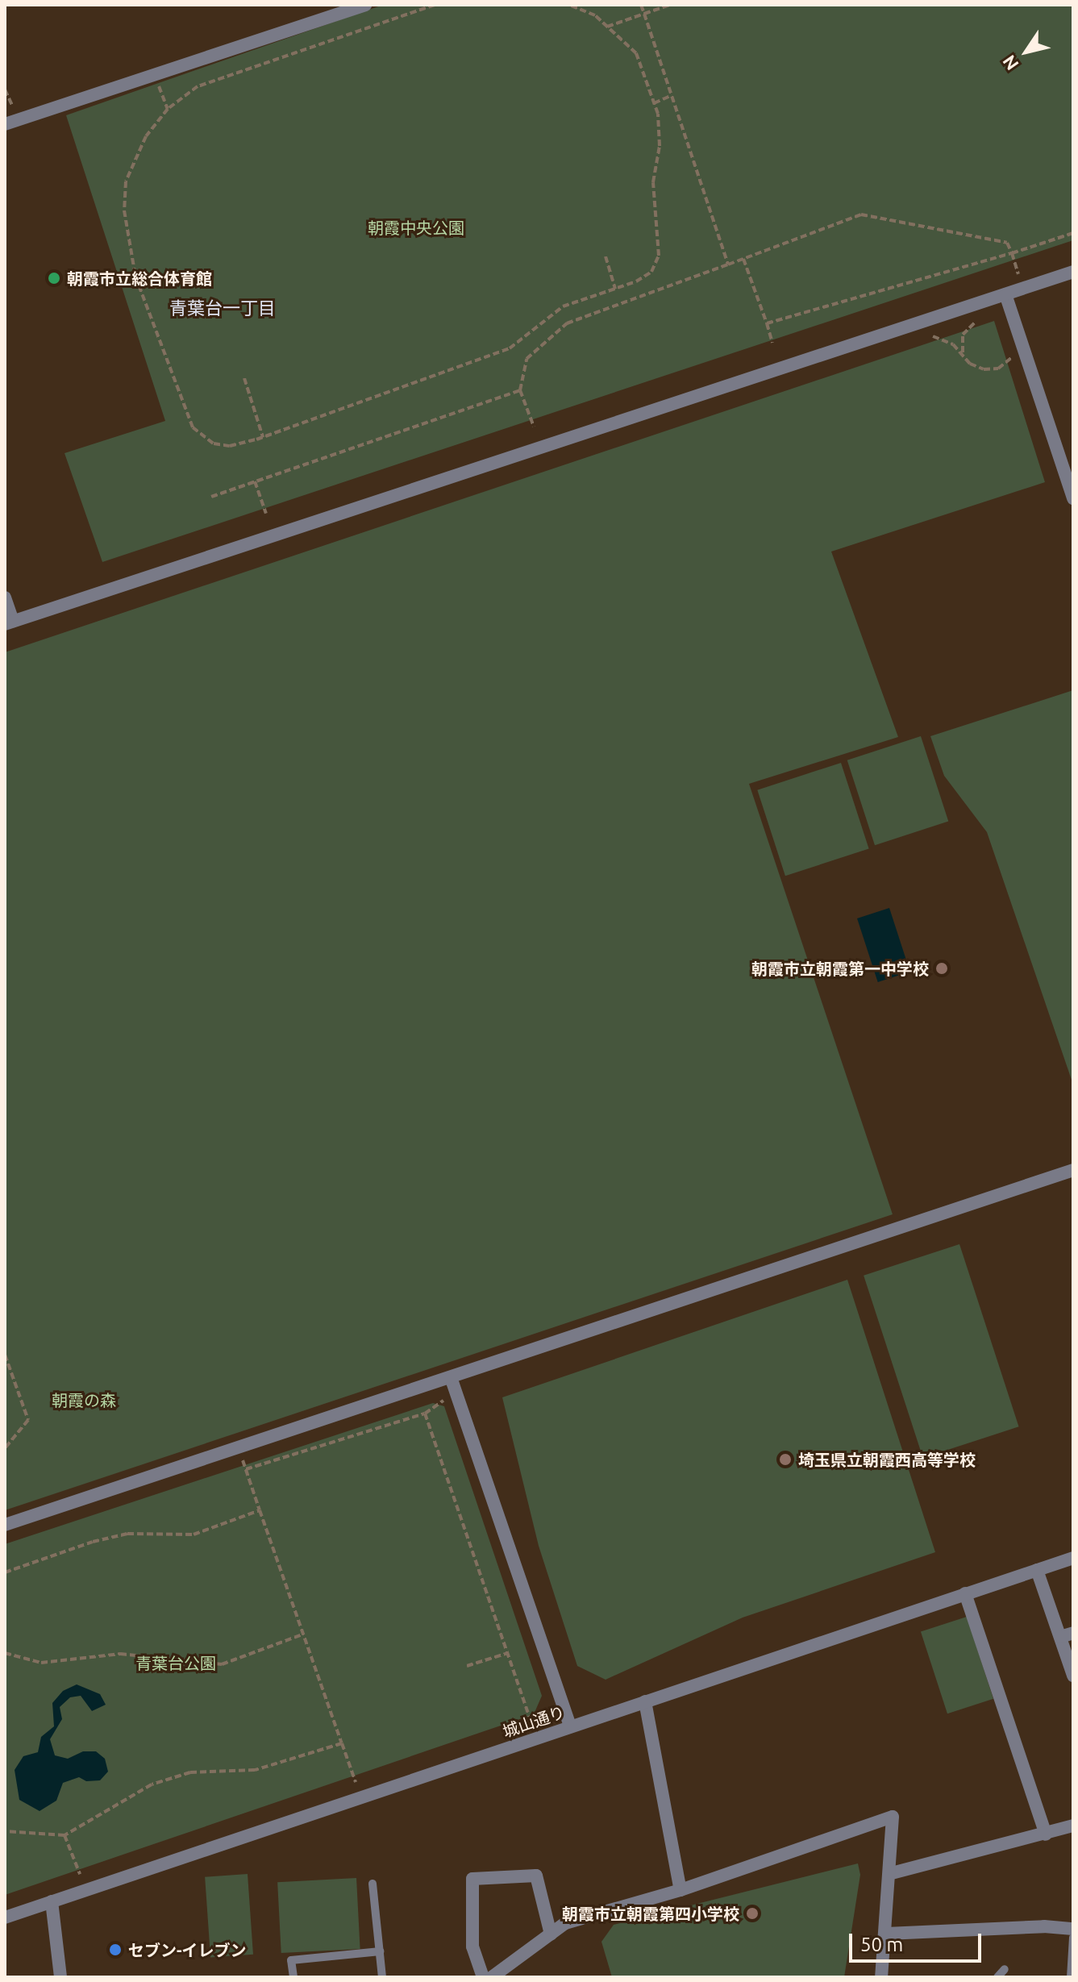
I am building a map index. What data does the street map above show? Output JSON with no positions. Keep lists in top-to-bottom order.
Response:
{
  "streets": {
    "street": ["城山通り"]
  },
  "districts": ["青葉台一丁目"],
  "parks": ["朝霞中央公園", "朝霞の森", "青葉台公園"],
  "places": [
    "朝霞市立総合体育館",
    "朝霞市立朝霞第一中学校",
    "埼玉県立朝霞西高等学校",
    "朝霞市立朝霞第四小学校",
    "セブン-イレブン"
  ],
  "scale_bar": "50 m",
  "north": "bottom left"
}
